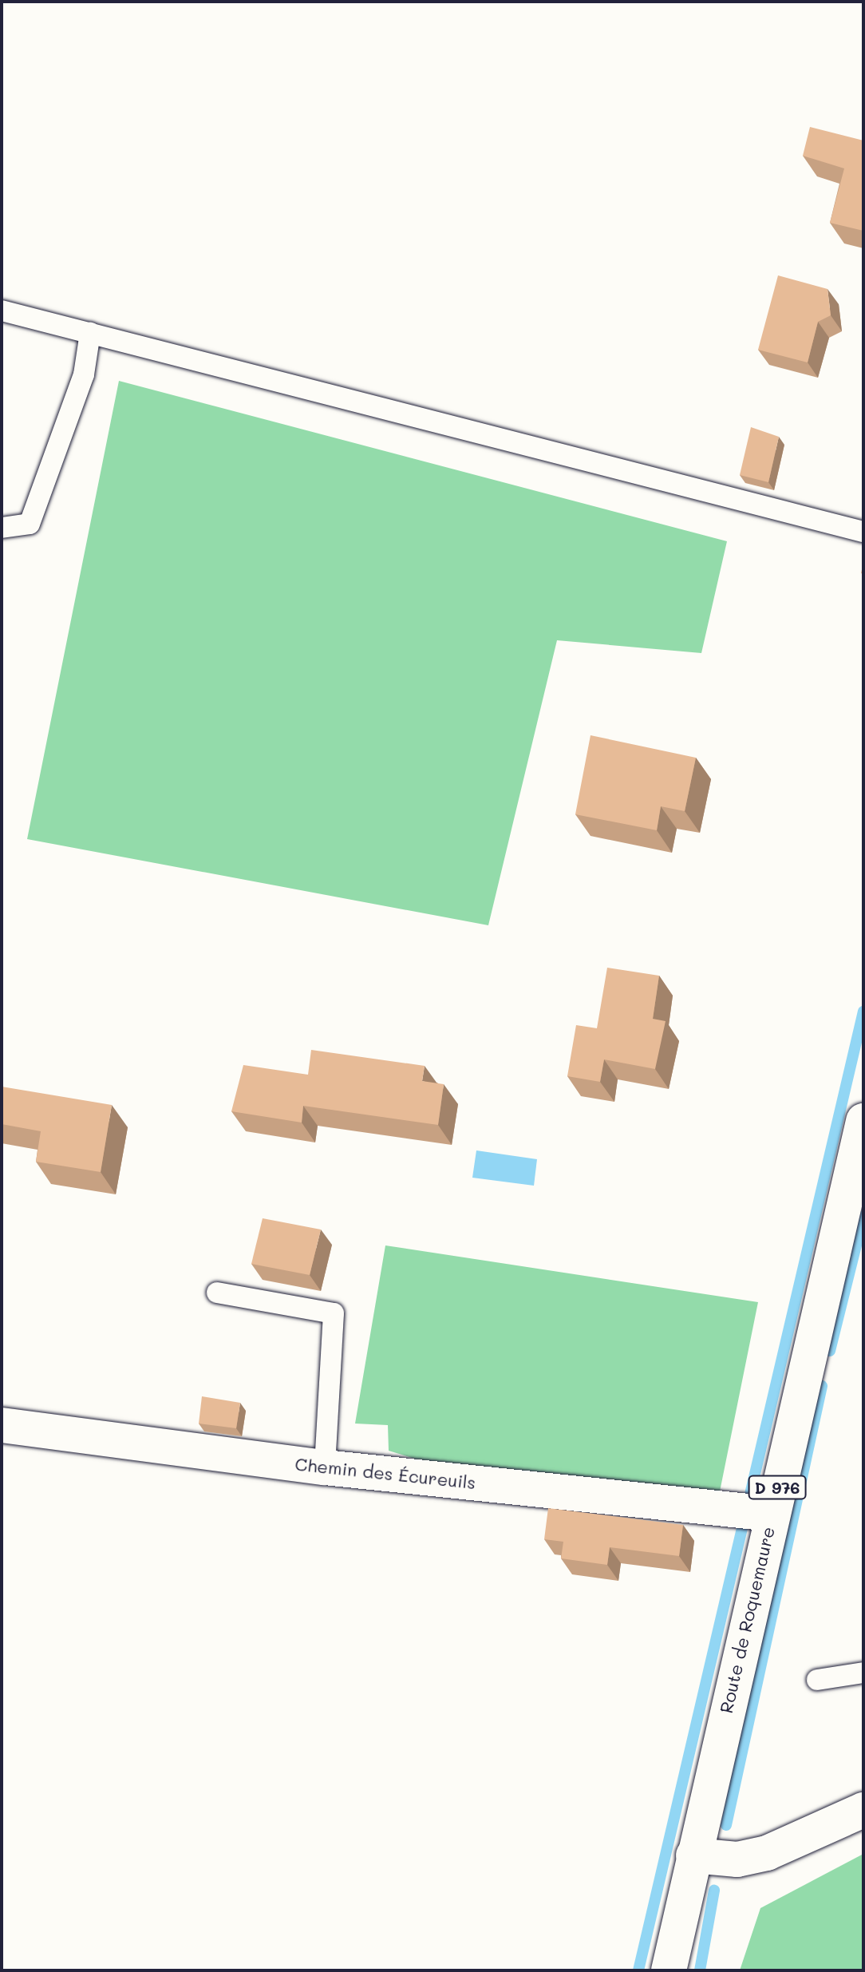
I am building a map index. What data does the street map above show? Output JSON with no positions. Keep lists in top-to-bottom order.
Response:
{
  "streets": {
    "street": ["Chemin des Écureuils", "D 976", "Route de Roquemaure"]
  },
  "crossings": [
    ["Chemin des Écureuils", "Route de Roquemaure"]
  ]
}
